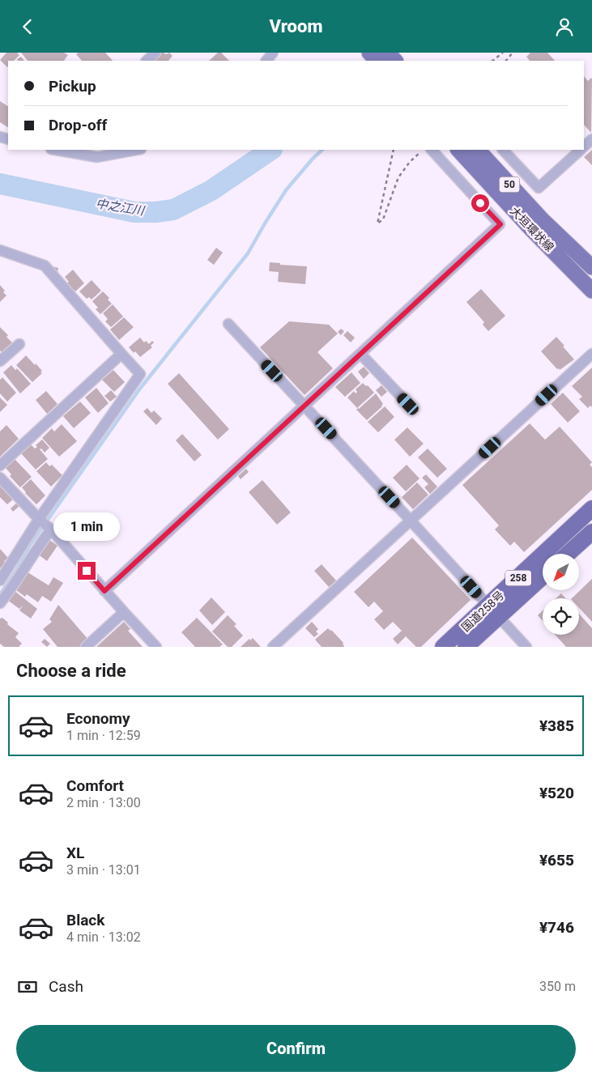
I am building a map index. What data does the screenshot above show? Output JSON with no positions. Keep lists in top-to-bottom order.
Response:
{
  "streets": {
    "highway": ["258", "国道258号"],
    "main road": ["50", "大垣環状線"]
  },
  "water": ["中之江川"],
  "north": "bottom left",
  "page": {
    "header": "Vroom",
    "banner": ["Pickup", "Drop-off"],
    "bubble": "1 min",
    "heading": "Choose a ride",
    "list": [
      {
        "name": "Economy",
        "note": "1 min · 12:59",
        "value": "¥385"
      },
      {
        "name": "Comfort",
        "note": "2 min · 13:00",
        "value": "¥520"
      },
      {
        "name": "XL",
        "note": "3 min · 13:01",
        "value": "¥655"
      },
      {
        "name": "Black",
        "note": "4 min · 13:02",
        "value": "¥746"
      }
    ],
    "pay": ["Cash", "350 m"],
    "buttons": "Confirm"
  }
}
